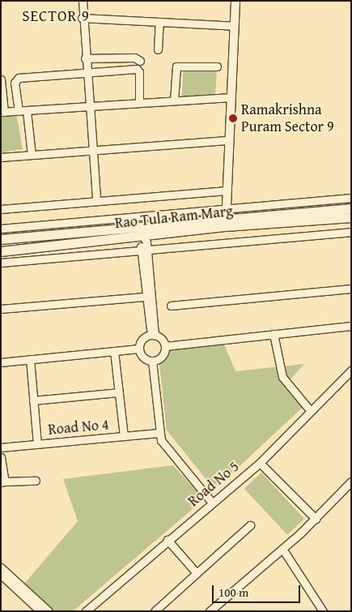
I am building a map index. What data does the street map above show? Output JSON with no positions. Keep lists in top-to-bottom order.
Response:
{
  "streets": {
    "main road": ["Rao Tula Ram Marg"],
    "street": ["Road No 4", "Road No 5"]
  },
  "districts": ["SECTOR 9"],
  "places": ["Ramakrishna Puram Sector 9"],
  "scale_bar": "100 m"
}
